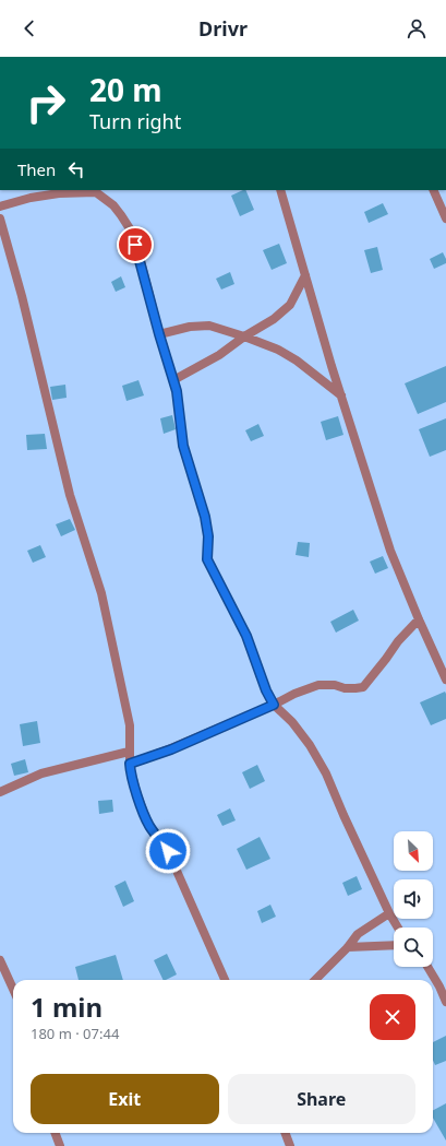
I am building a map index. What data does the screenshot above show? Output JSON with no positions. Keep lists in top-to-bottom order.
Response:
{
  "north": "bottom right",
  "page": {
    "header": "Drivr",
    "turn": ["20 m", "Turn right"],
    "then": "Then",
    "heading": ["1 min", "180 m · 07:44"],
    "buttons": ["Exit", "Share"]
  }
}
